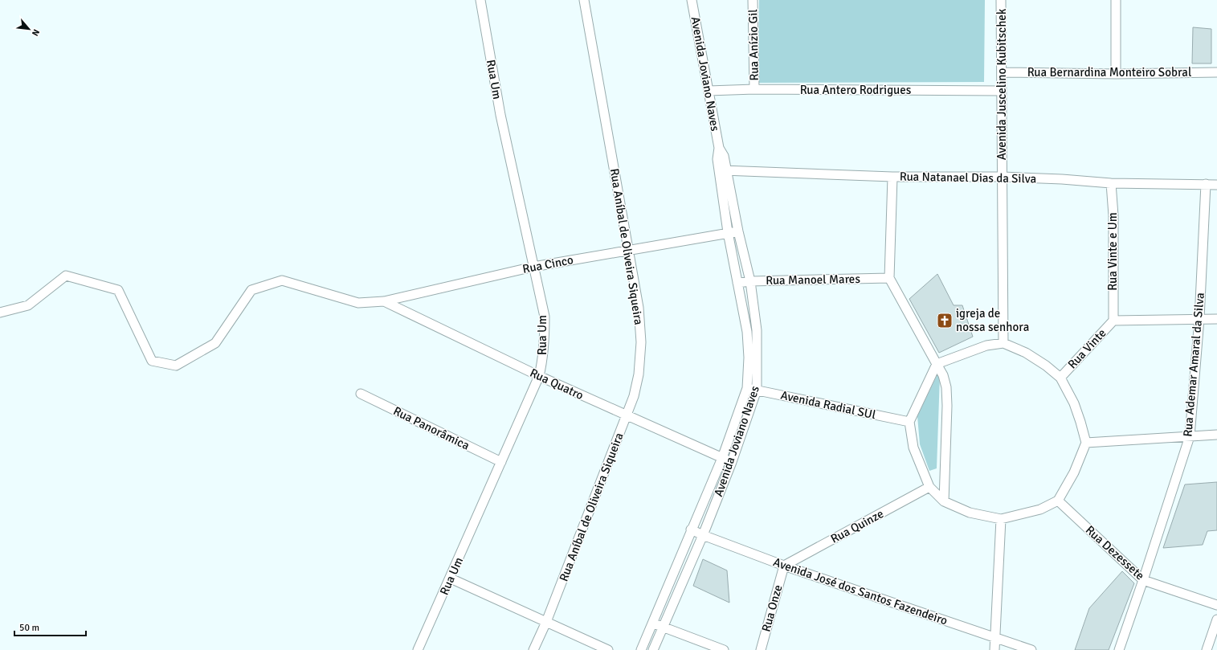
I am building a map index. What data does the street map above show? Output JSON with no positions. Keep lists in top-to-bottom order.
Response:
{
  "streets": {
    "street": [
      "Rua Anízio Gil",
      "Rua Bernardina Monteiro Sobral",
      "Avenida Joviano Naves",
      "Rua Um",
      "Avenida Juscelino Kubitschek",
      "Rua Antero Rodrigues",
      "Rua Natanael Dias da Silva",
      "Rua Aníbal de Oliveira Siqueira",
      "Rua Vinte e Um",
      "Rua Cinco",
      "Rua Manoel Mares",
      "Rua Vinte",
      "Rua Ademar Amaral da Silva",
      "Rua Quatro",
      "Avenida Radial SUl",
      "Rua Panorâmica",
      "Rua Quinze",
      "Rua Dezessete",
      "Avenida José dos Santos Fazendeiro",
      "Rua Onze"
    ]
  },
  "crossings": [
    ["Rua Anízio Gil", "Rua Antero Rodrigues"],
    ["Rua Bernardina Monteiro Sobral", "Avenida Juscelino Kubitschek"],
    ["Avenida Joviano Naves", "Rua Antero Rodrigues"],
    ["Avenida Joviano Naves", "Rua Natanael Dias da Silva"],
    ["Avenida Joviano Naves", "Rua Cinco"],
    ["Avenida Joviano Naves", "Rua Manoel Mares"],
    ["Avenida Joviano Naves", "Rua Quatro"],
    ["Avenida Joviano Naves", "Avenida Radial SUl"],
    ["Avenida Joviano Naves", "Avenida José dos Santos Fazendeiro"],
    ["Rua Um", "Rua Cinco"],
    ["Rua Um", "Rua Quatro"],
    ["Rua Um", "Rua Panorâmica"],
    ["Avenida Juscelino Kubitschek", "Rua Antero Rodrigues"],
    ["Avenida Juscelino Kubitschek", "Rua Natanael Dias da Silva"],
    ["Rua Natanael Dias da Silva", "Rua Vinte e Um"],
    ["Rua Natanael Dias da Silva", "Rua Ademar Amaral da Silva"],
    ["Rua Aníbal de Oliveira Siqueira", "Rua Cinco"],
    ["Rua Aníbal de Oliveira Siqueira", "Rua Quatro"],
    ["Rua Vinte e Um", "Rua Vinte"],
    ["Rua Cinco", "Rua Quatro"],
    ["Rua Ademar Amaral da Silva", "Rua Dezessete"],
    ["Rua Quinze", "Avenida José dos Santos Fazendeiro"],
    ["Rua Quinze", "Rua Onze"],
    ["Avenida José dos Santos Fazendeiro", "Rua Onze"]
  ],
  "places": {
    "church": ["igreja de nossa senhora"]
  },
  "scale_bar": "50 m",
  "north": "bottom right"
}
